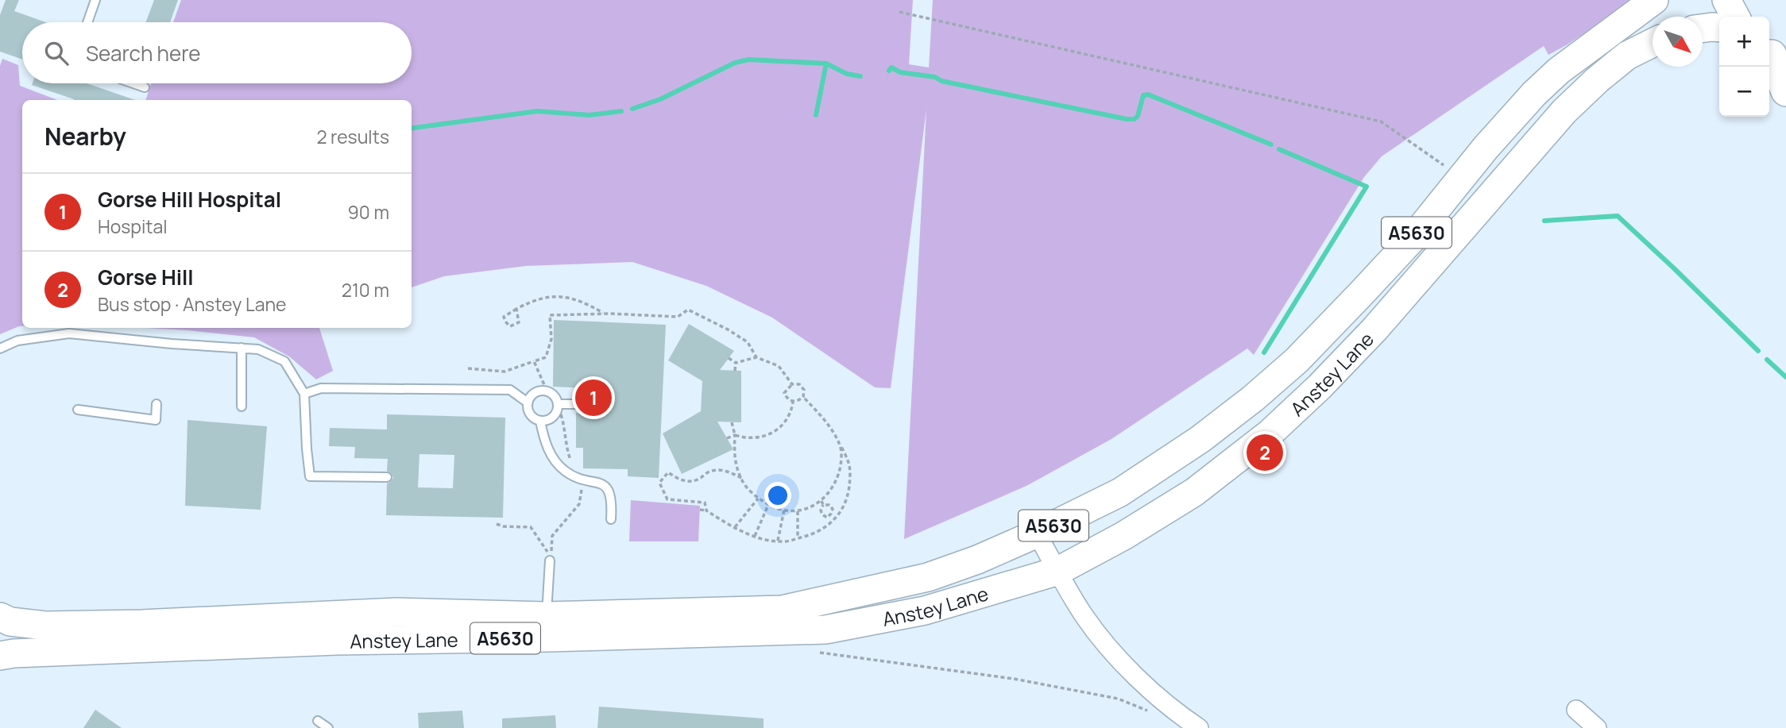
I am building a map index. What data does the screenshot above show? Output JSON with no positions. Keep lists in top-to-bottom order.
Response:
{
  "streets": {
    "main road": ["A5630", "Anstey Lane"]
  },
  "crossings": [
    ["A5630", "Anstey Lane"]
  ],
  "north": "bottom right",
  "page": {
    "map_buttons": ["+", "−"],
    "search": "Search here",
    "heading": ["Nearby", "2 results"],
    "list": [
      {
        "mark": "1",
        "name": "Gorse Hill Hospital",
        "note": "Hospital",
        "value": "90 m"
      },
      {
        "mark": "2",
        "name": "Gorse Hill",
        "note": "Bus stop · Anstey Lane",
        "value": "210 m"
      }
    ],
    "pins": ["1", "2"]
  }
}
